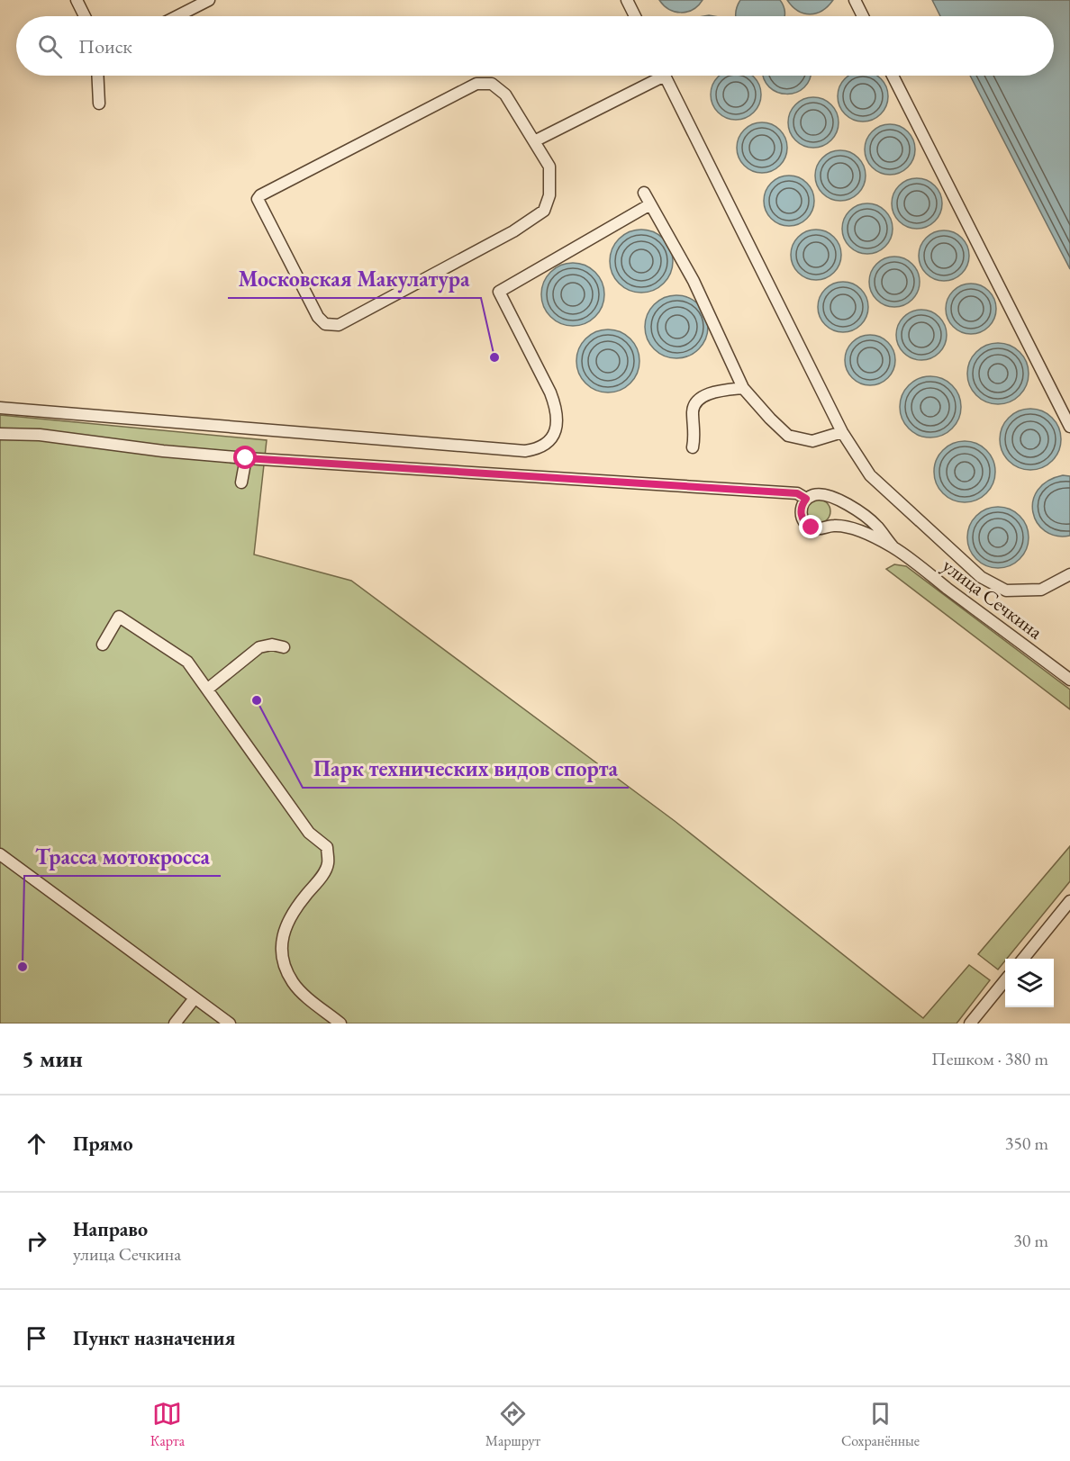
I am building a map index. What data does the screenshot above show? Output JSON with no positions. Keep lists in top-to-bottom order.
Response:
{
  "streets": {
    "street": ["улица Сечкина"]
  },
  "places": ["Московская Макулатура", "Парк технических видов спорта", "Трасса мотокросса"],
  "page": {
    "search": "Поиск",
    "heading": ["5 мин", "Пешком · 380 m"],
    "list": [
      ["Прямо", "350 m"],
      ["Направо", "улица Сечкина", "30 m"],
      "Пункт назначения"
    ],
    "nav": ["Карта", "Маршрут", "Сохранённые"]
  }
}
